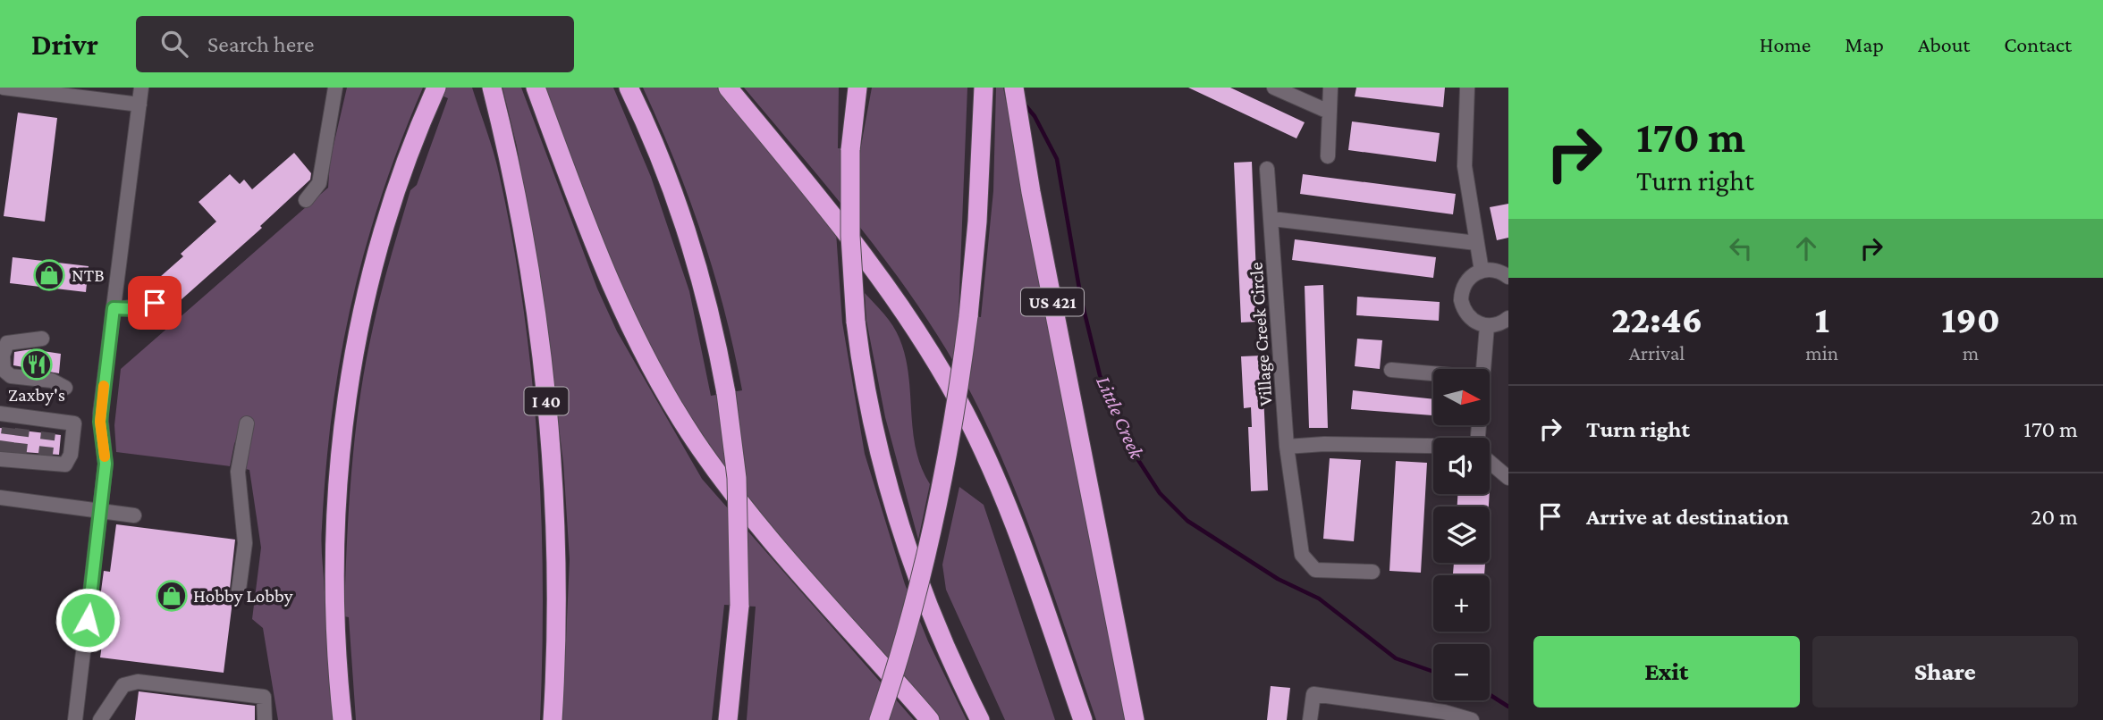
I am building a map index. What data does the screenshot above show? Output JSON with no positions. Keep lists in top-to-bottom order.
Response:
{
  "streets": {
    "highway": ["US 421", "I 40"],
    "street": ["Village Creek Circle"]
  },
  "water": ["Little Creek"],
  "places": {
    "shop": ["NTB", "Hobby Lobby"],
    "restaurant": ["Zaxby's"]
  },
  "north": "right",
  "page": {
    "header": "Drivr",
    "search": "Search here",
    "nav": [
      "Home",
      "Map",
      "About",
      "Contact"
    ],
    "turn": ["170 m", "Turn right"],
    "eta": [
      "22:46",
      "Arrival",
      "1",
      "min",
      "190",
      "m"
    ],
    "map_buttons": ["+", "−"],
    "list": [
      {
        "name": "Turn right",
        "value": "170 m"
      },
      {
        "name": "Arrive at destination",
        "value": "20 m"
      }
    ],
    "buttons": ["Exit", "Share"]
  }
}
